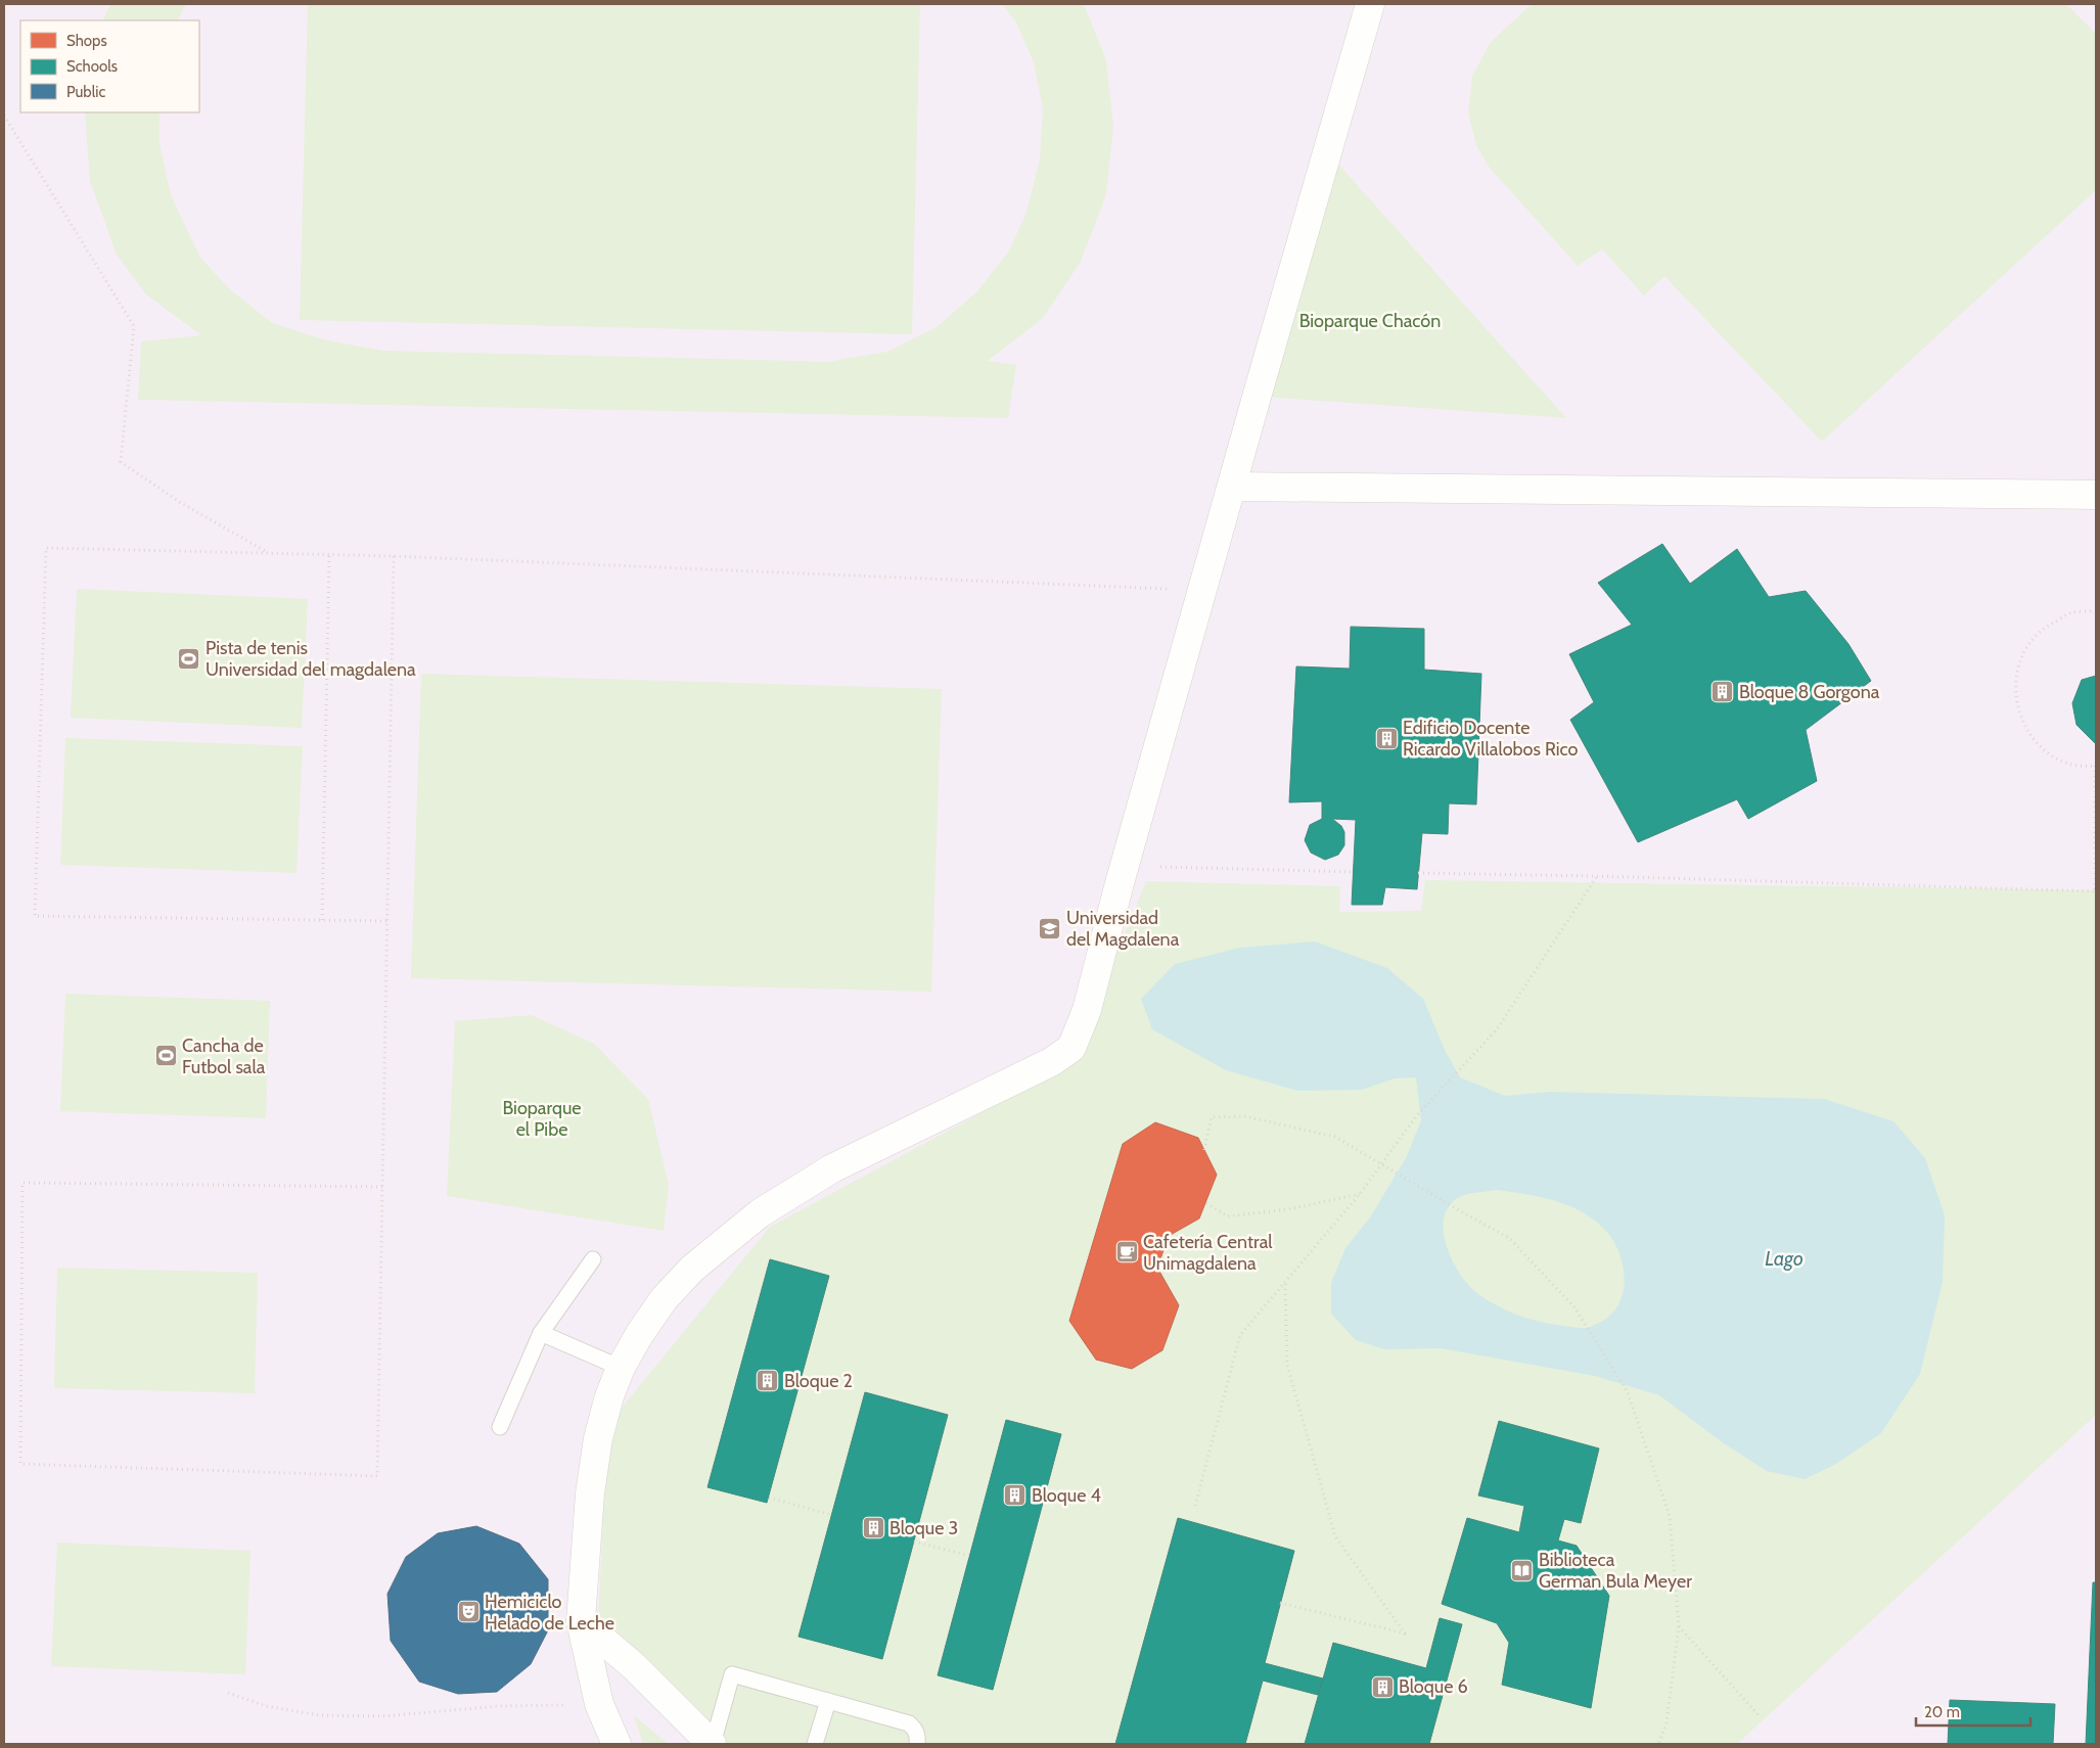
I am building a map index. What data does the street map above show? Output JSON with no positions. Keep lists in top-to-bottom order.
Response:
{
  "water": ["Lago"],
  "parks": ["Bioparque Chacón", "Bioparque el Pibe"],
  "places": {
    "sports": ["Pista de tenis Universidad del magdalena", "Cancha de Futbol sala"],
    "building": [
      "Bloque 8 Gorgona",
      "Edificio Docente Ricardo Villalobos Rico",
      "Bloque 2",
      "Bloque 4",
      "Bloque 3",
      "Bloque 6"
    ],
    "school or university": ["Universidad del Magdalena"],
    "cafe": ["Cafetería Central Unimagdalena"],
    "library": ["Biblioteca German Bula Meyer"],
    "theatre": ["Hemiciclo Helado de Leche"]
  },
  "legend": ["Shops", "Schools", "Public"],
  "scale_bar": "20 m"
}
